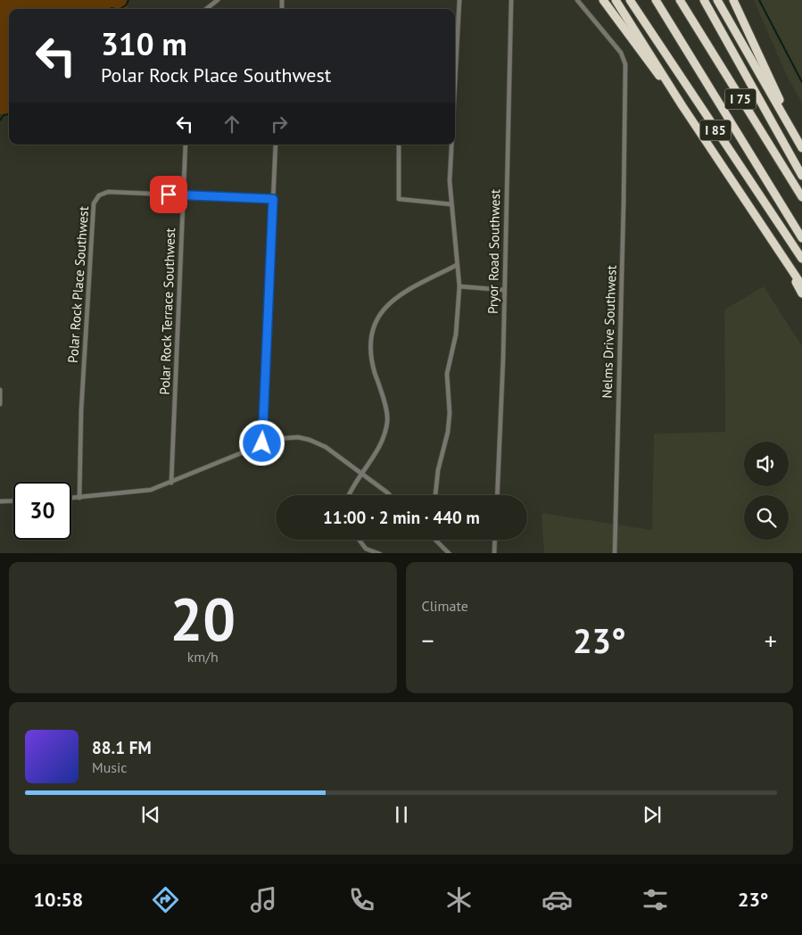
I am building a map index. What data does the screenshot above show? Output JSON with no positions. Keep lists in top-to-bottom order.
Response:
{
  "streets": {
    "highway": ["I 75", "I 85"],
    "street": [
      "Pryor Road Southwest",
      "Polar Rock Place Southwest",
      "Polar Rock Terrace Southwest",
      "Nelms Drive Southwest"
    ]
  },
  "crossings": [
    ["Polar Rock Place Southwest", "Polar Rock Terrace Southwest"]
  ],
  "page": {
    "turn": ["310 m", "Polar Rock Place Southwest"],
    "limit": "30",
    "trip": "11:00 · 2 min · 440 m",
    "tile": [
      ["20", "km/h"],
      "Climate"
    ],
    "heat": ["−", "23°", "+"],
    "song": ["88.1 FM", "Music"],
    "tabs": ["10:58", "23°"]
  }
}
